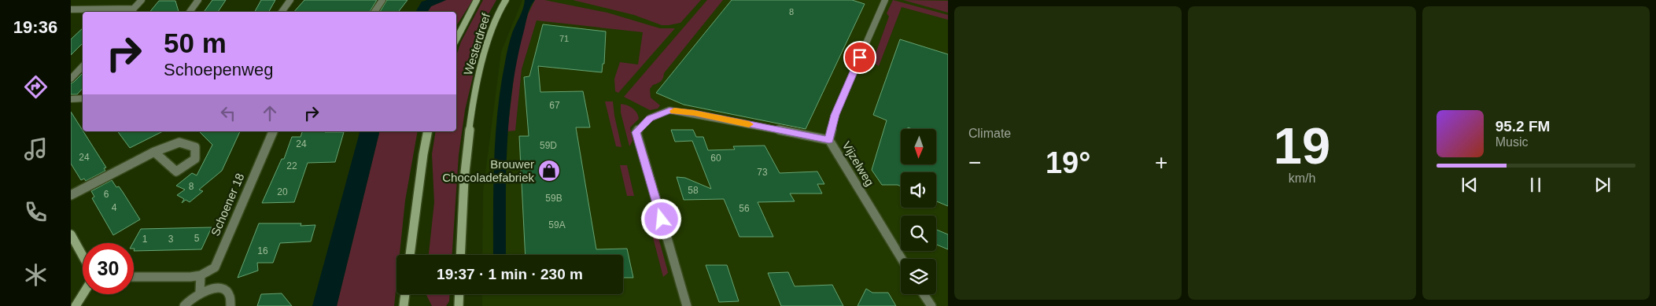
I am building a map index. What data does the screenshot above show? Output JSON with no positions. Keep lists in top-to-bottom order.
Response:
{
  "streets": {
    "main road": ["Westerdreef"],
    "street": ["Vijzelweg", "Schoener 18"]
  },
  "places": {
    "shop": ["Brouwer Chocoladefabriek"]
  },
  "house_numbers": [
    "8",
    "71",
    "67",
    "24",
    "59D",
    "24",
    "60",
    "22",
    "73",
    "8",
    "58",
    "20",
    "6",
    "59B",
    "4",
    "56",
    "59A",
    "5",
    "1",
    "3",
    "16"
  ],
  "north": "bottom",
  "page": {
    "tabs": "19:36",
    "tile": [
      "Climate",
      ["19", "km/h"]
    ],
    "turn": ["50 m", "Schoepenweg"],
    "song": ["95.2 FM", "Music"],
    "heat": ["−", "19°", "+"],
    "limit": "30",
    "trip": "19:37 · 1 min · 230 m"
  }
}
